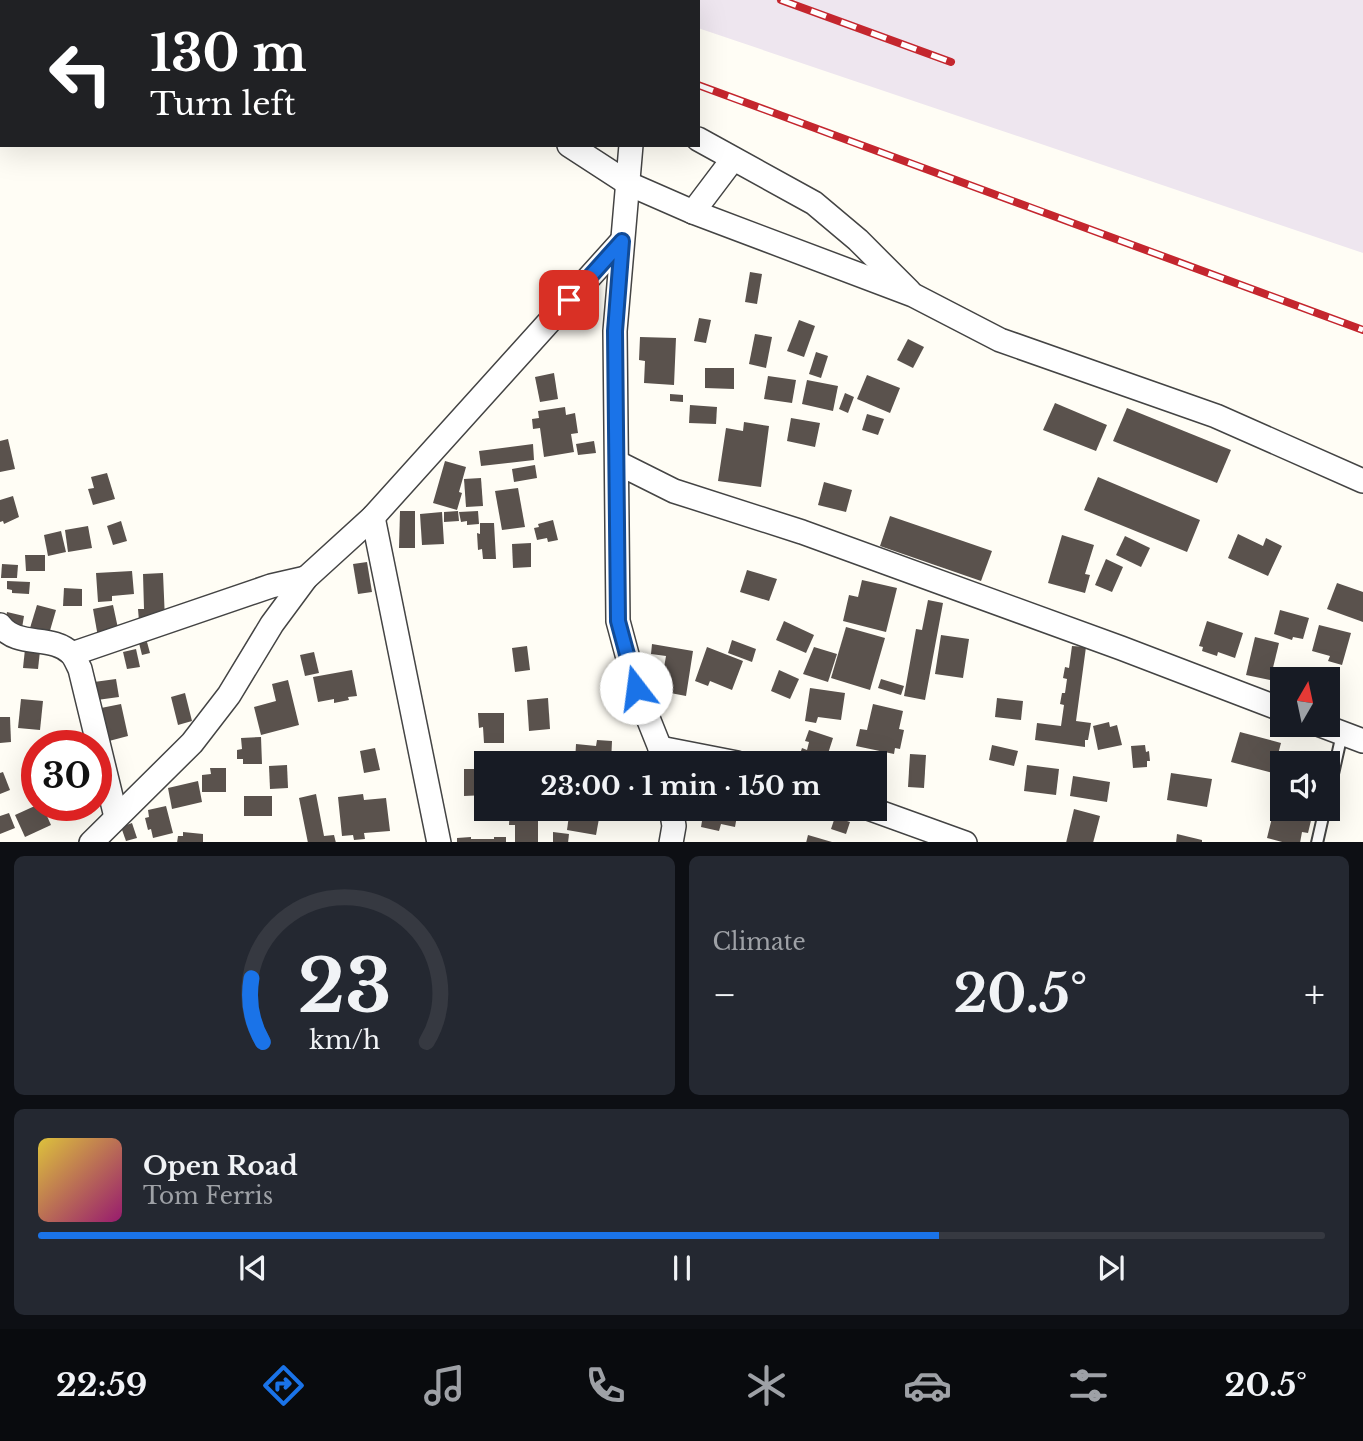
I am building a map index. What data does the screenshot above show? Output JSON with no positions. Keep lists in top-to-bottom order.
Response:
{
  "north": "top",
  "page": {
    "turn": ["130 m", "Turn left"],
    "limit": "30",
    "trip": "23:00 · 1 min · 150 m",
    "tile": "Climate",
    "heat": ["−", "20.5°", "+"],
    "song": ["Open Road", "Tom Ferris"],
    "tabs": ["22:59", "20.5°"],
    "gauge": ["23", "km/h"]
  }
}
